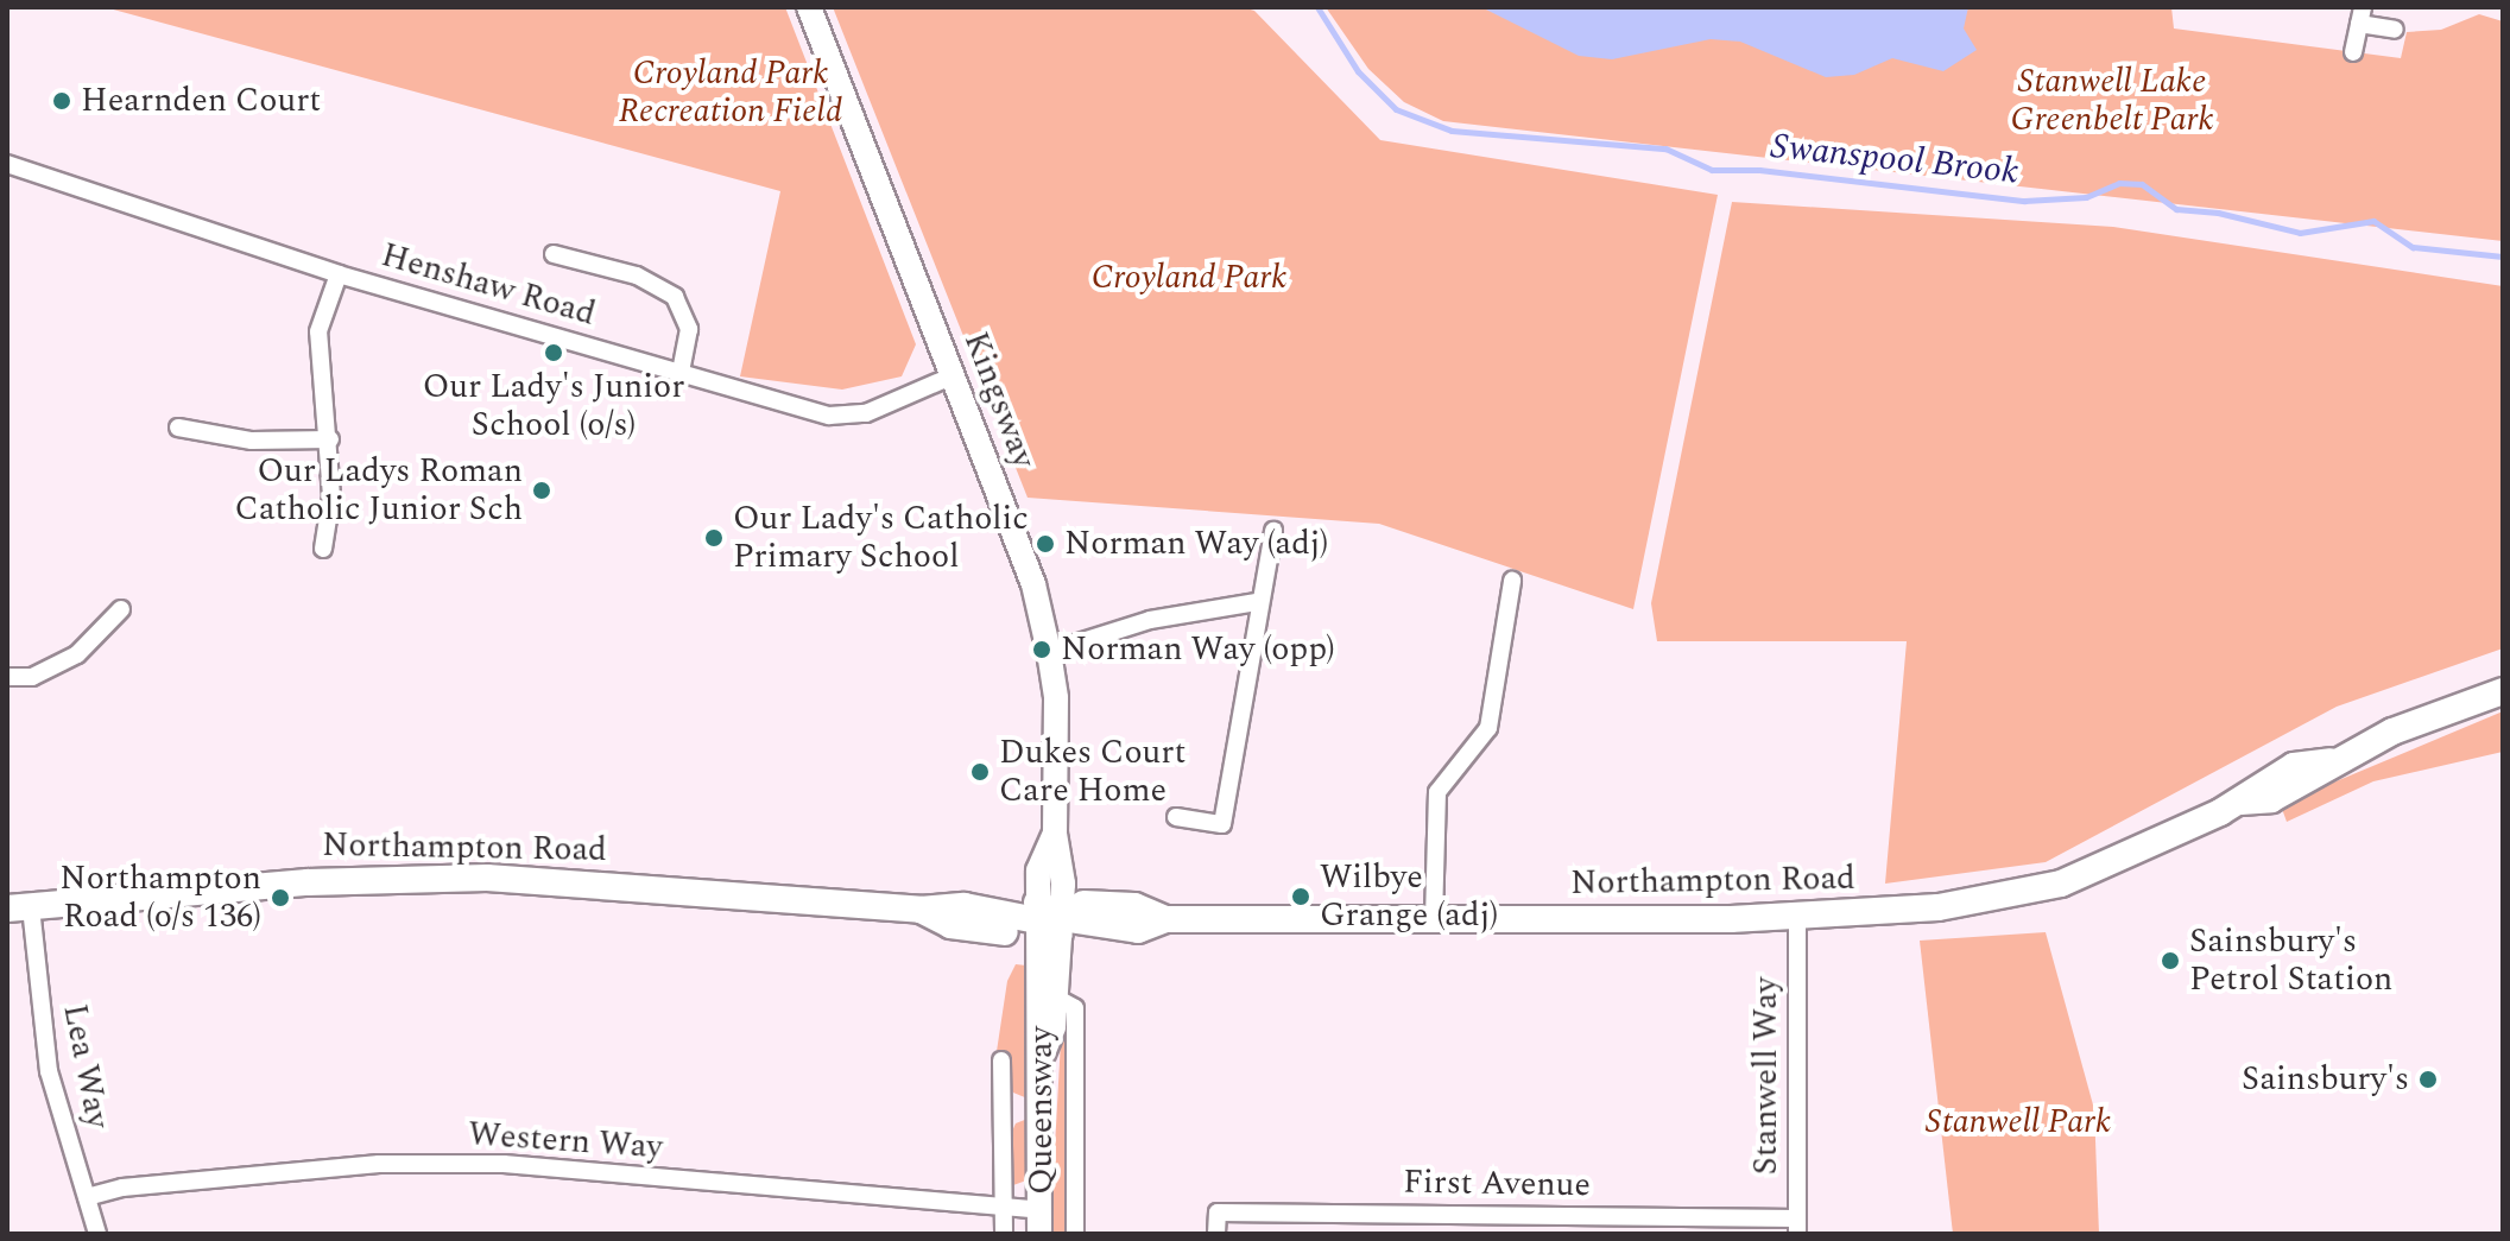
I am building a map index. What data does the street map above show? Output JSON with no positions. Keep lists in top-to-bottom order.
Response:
{
  "streets": {
    "main road": ["Northampton Road"],
    "street": [
      "Henshaw Road",
      "Kingsway",
      "Lea Way",
      "Stanwell Way",
      "Queensway",
      "Western Way",
      "First Avenue"
    ]
  },
  "crossings": [
    ["Henshaw Road", "Kingsway"],
    ["Kingsway", "Northampton Road"],
    ["Kingsway", "Queensway"],
    ["Northampton Road", "Lea Way"],
    ["Northampton Road", "Stanwell Way"],
    ["Northampton Road", "Queensway"],
    ["Lea Way", "Western Way"],
    ["Stanwell Way", "First Avenue"],
    ["Queensway", "Western Way"]
  ],
  "water": ["Swanspool Brook"],
  "parks": [
    "Croyland Park Recreation Field",
    "Stanwell Lake Greenbelt Park",
    "Croyland Park",
    "Stanwell Park"
  ],
  "places": [
    "Hearnden Court",
    "Our Lady's Junior School (o/s)",
    "Our Ladys Roman Catholic Junior Sch",
    "Our Lady's Catholic Primary School",
    "Norman Way (adj)",
    "Norman Way (opp)",
    "Dukes Court Care Home",
    "Wilbye Grange (adj)",
    "Northampton Road (o/s 136)",
    "Sainsbury's Petrol Station",
    "Sainsbury's"
  ]
}
